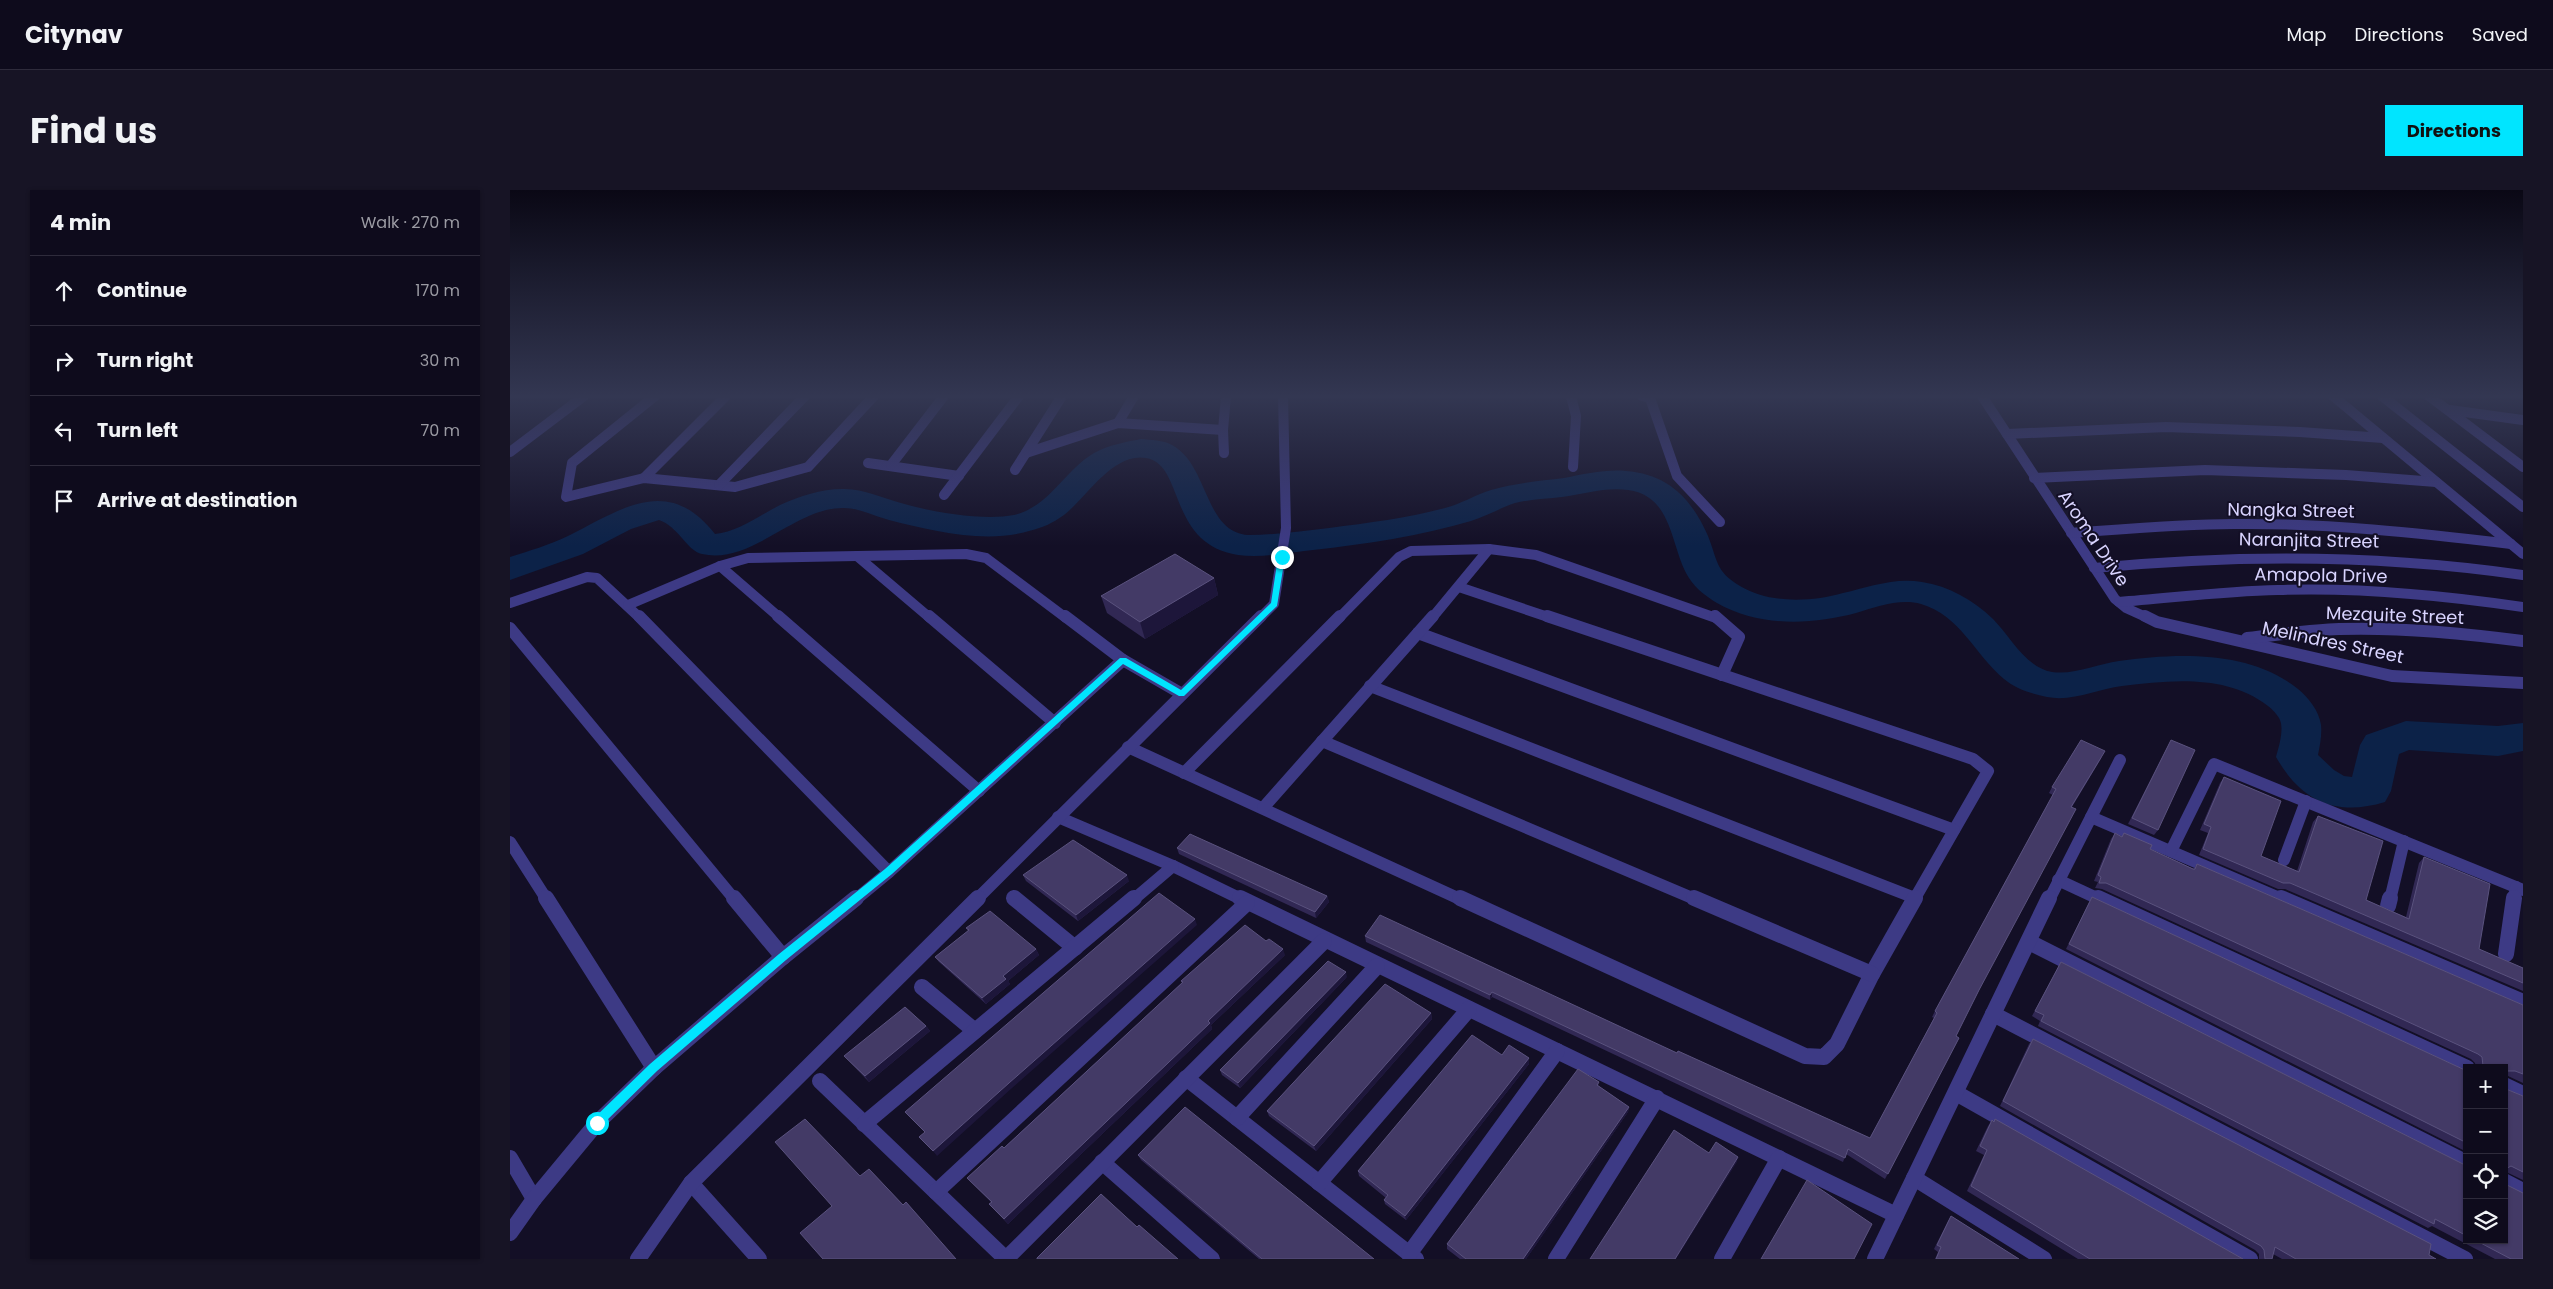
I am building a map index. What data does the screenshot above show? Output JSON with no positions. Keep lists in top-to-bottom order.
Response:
{
  "streets": {
    "street": [
      "Nangka Street",
      "Aroma Drive",
      "Naranjita Street",
      "Amapola Drive",
      "Mezquite Street",
      "Melindres Street"
    ]
  },
  "crossings": [
    ["Nangka Street", "Aroma Drive"],
    ["Aroma Drive", "Naranjita Street"],
    ["Aroma Drive", "Amapola Drive"],
    ["Aroma Drive", "Melindres Street"],
    ["Mezquite Street", "Melindres Street"]
  ],
  "page": {
    "header": "Citynav",
    "nav": ["Map", "Directions", "Saved"],
    "title": "Find us",
    "buttons": "Directions",
    "heading": ["4 min", "Walk · 270 m"],
    "list": [
      ["Continue", "170 m"],
      ["Turn right", "30 m"],
      ["Turn left", "70 m"],
      "Arrive at destination"
    ],
    "map_buttons": ["+", "−"]
  }
}
